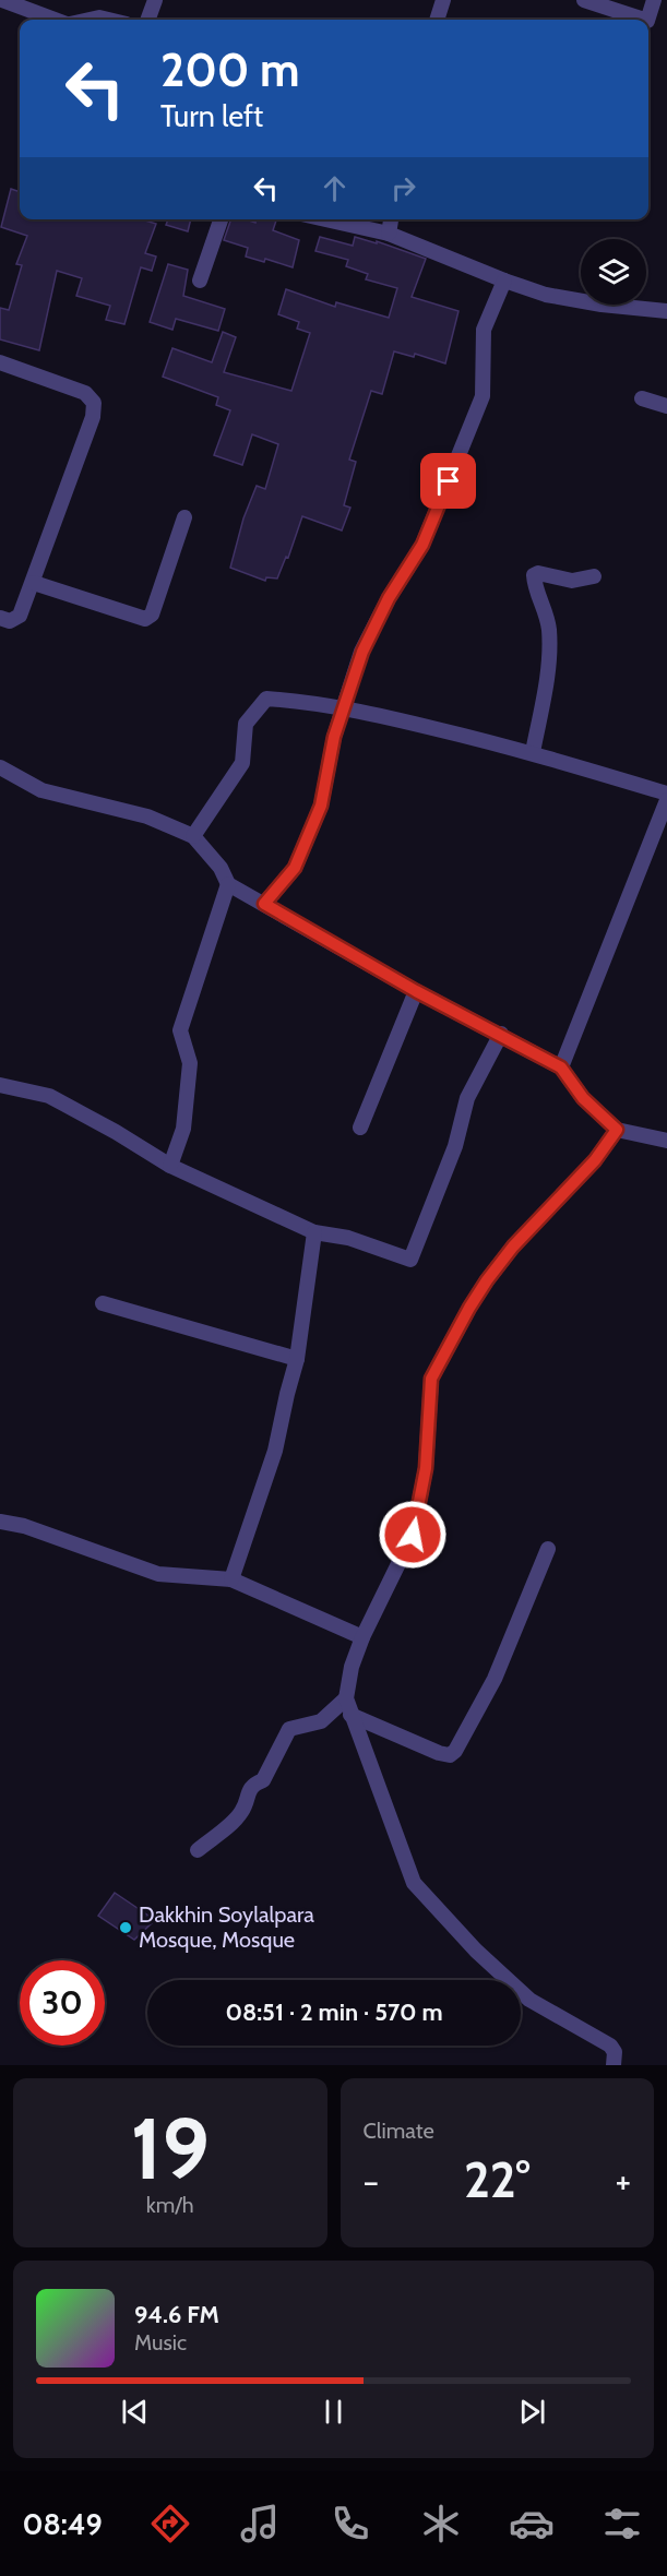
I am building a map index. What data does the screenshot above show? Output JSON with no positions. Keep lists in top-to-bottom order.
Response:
{
  "places": ["Dakkhin Soylalpara Mosque, Mosque"],
  "page": {
    "turn": ["200 m", "Turn left"],
    "limit": "30",
    "trip": "08:51 · 2 min · 570 m",
    "tile": [
      ["19", "km/h"],
      "Climate"
    ],
    "heat": ["−", "22°", "+"],
    "song": ["94.6 FM", "Music"],
    "tabs": "08:49"
  }
}
